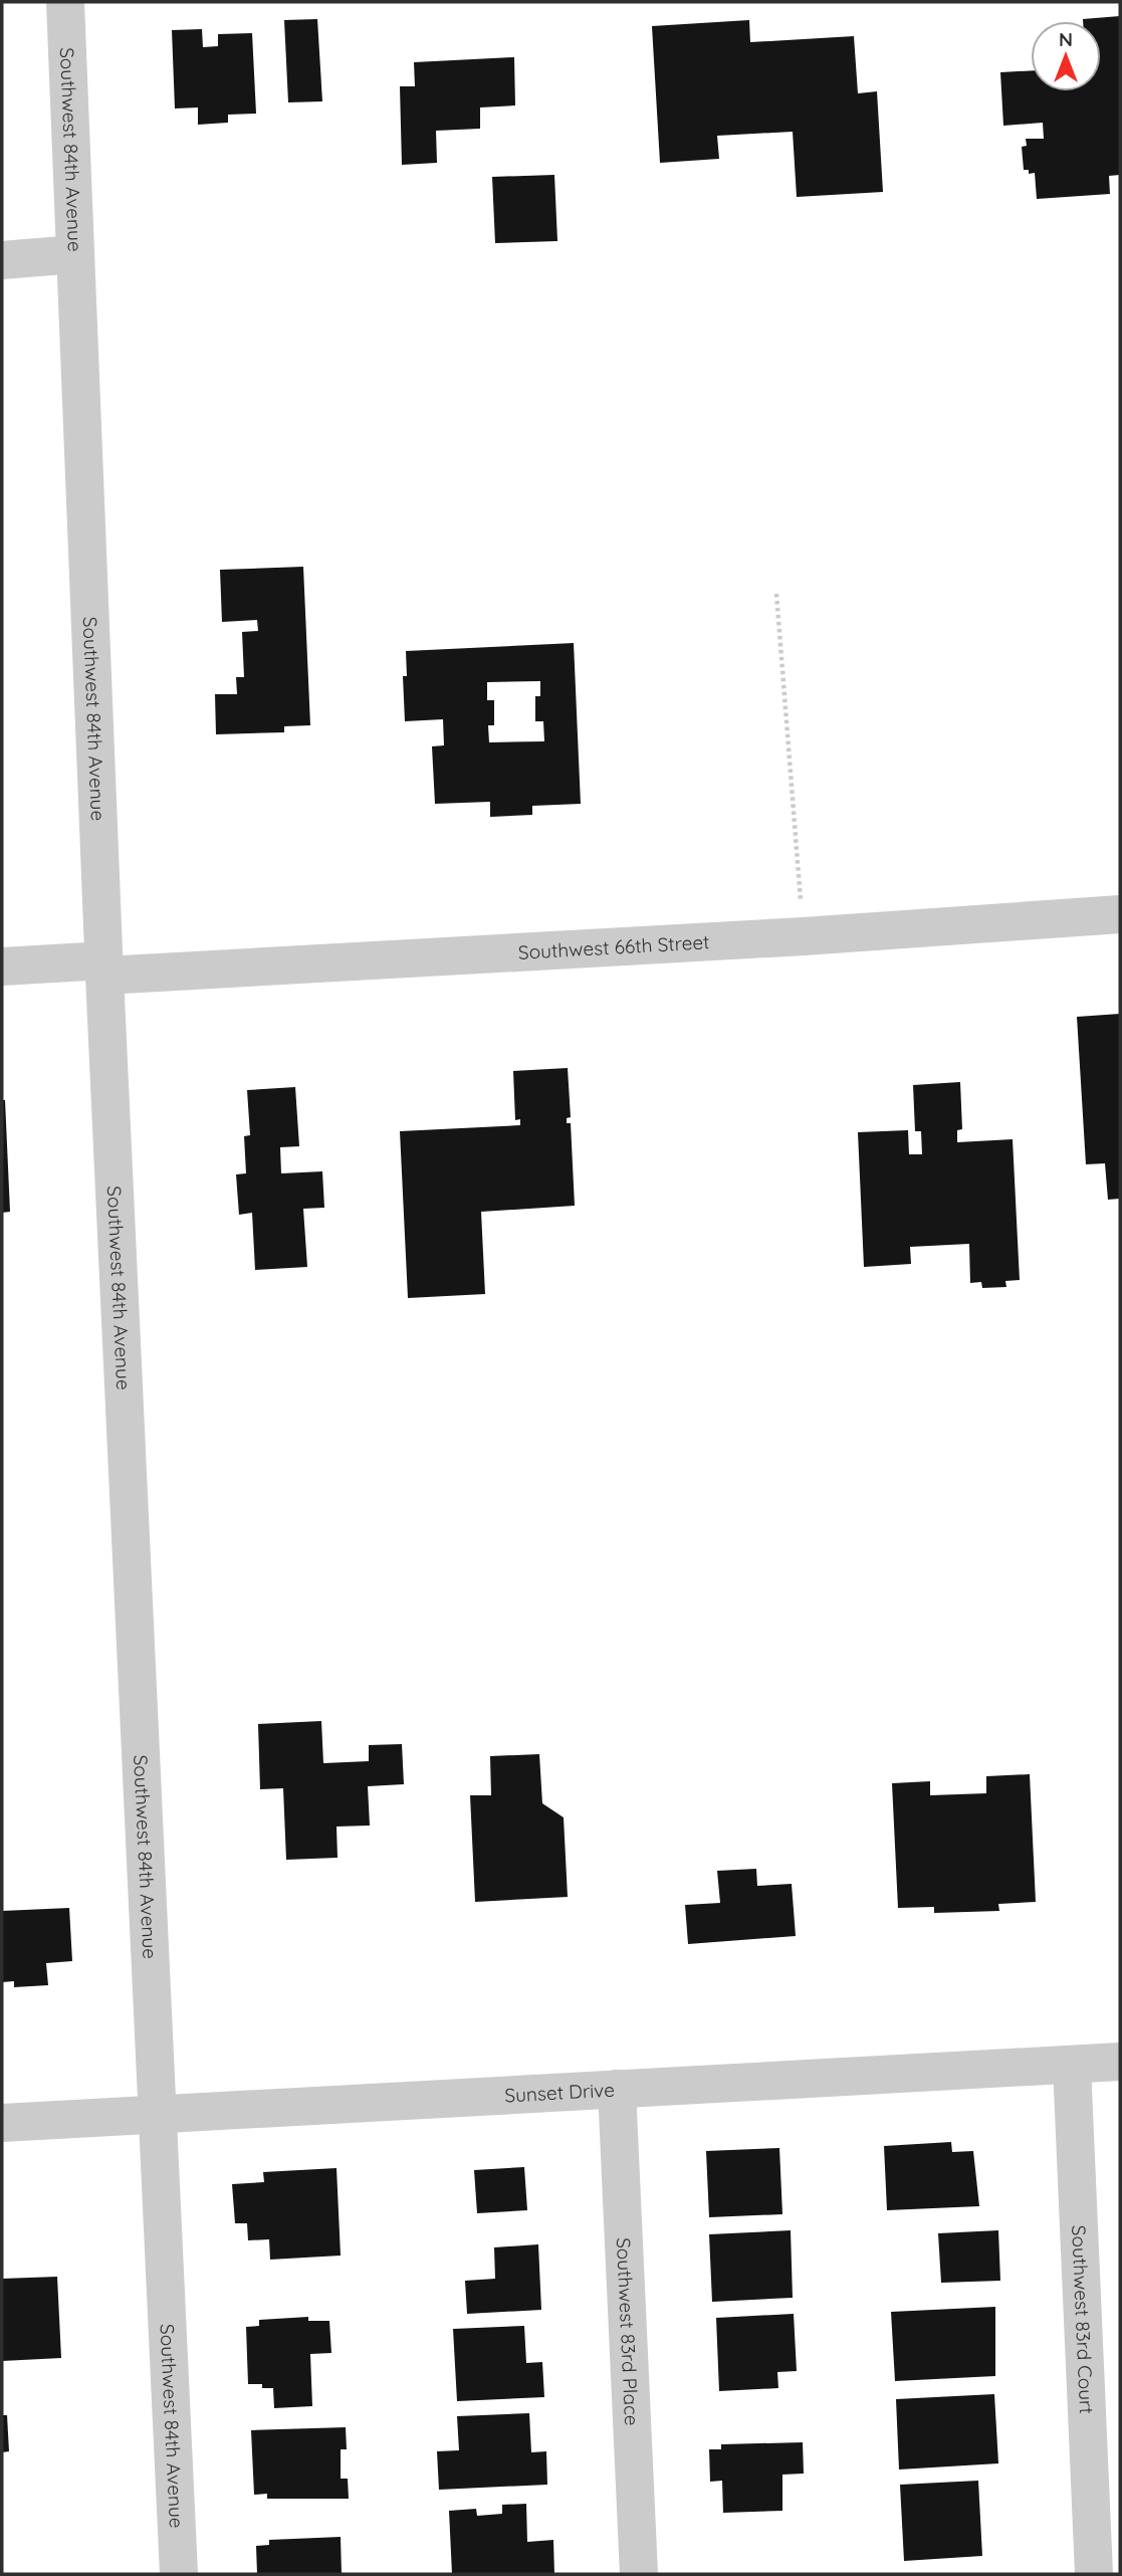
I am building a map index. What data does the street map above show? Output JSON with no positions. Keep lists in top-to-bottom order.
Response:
{
  "streets": {
    "street": [
      "Southwest 84th Avenue",
      "Southwest 66th Street",
      "Sunset Drive",
      "Southwest 83rd Court",
      "Southwest 83rd Place"
    ]
  },
  "crossings": [
    ["Southwest 84th Avenue", "Southwest 66th Street"],
    ["Southwest 84th Avenue", "Sunset Drive"],
    ["Sunset Drive", "Southwest 83rd Court"],
    ["Sunset Drive", "Southwest 83rd Place"]
  ],
  "north": "top"
}
